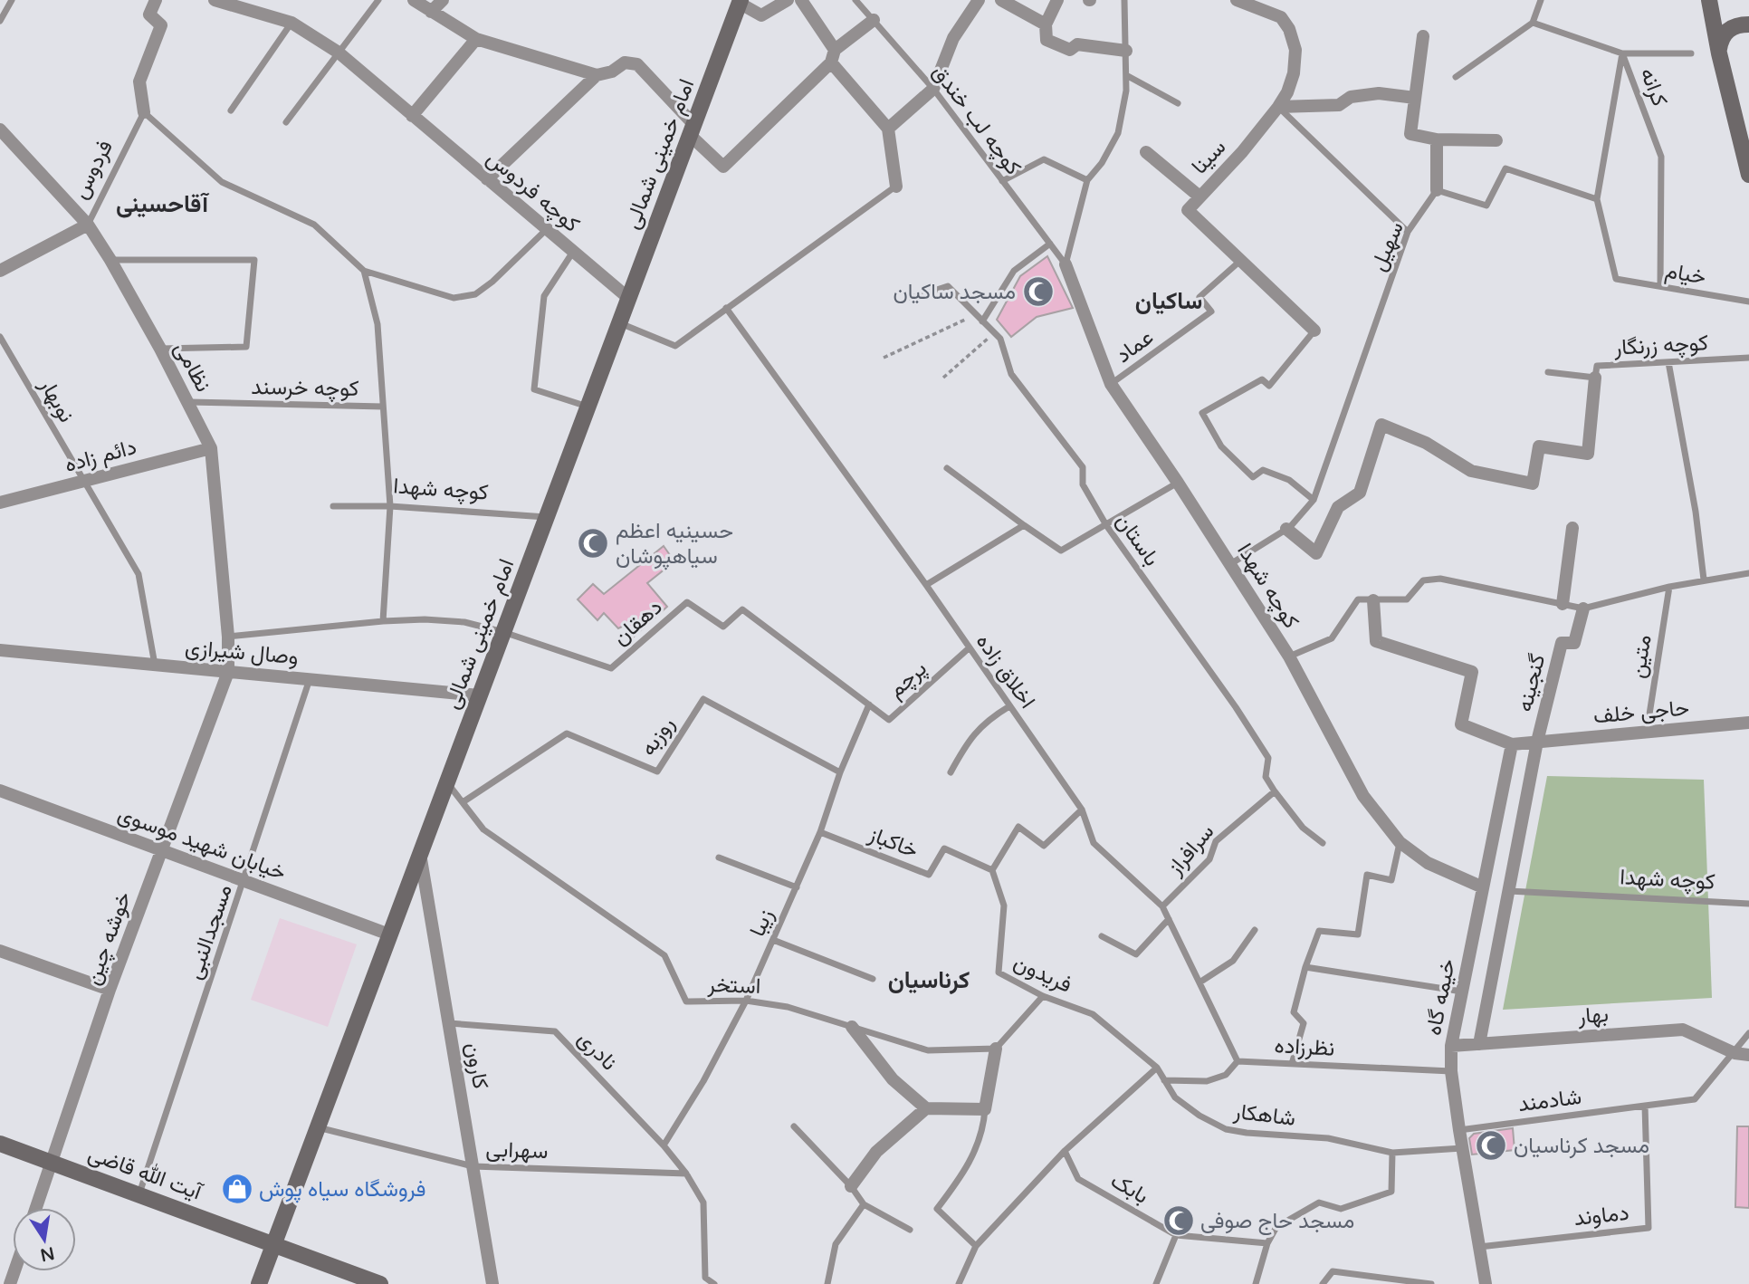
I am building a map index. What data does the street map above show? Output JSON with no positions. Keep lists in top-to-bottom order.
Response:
{
  "streets": {
    "main road": ["امام خمینی شمالی", "آیت الله قاضی"],
    "street": [
      "سینا",
      "فردوس",
      "کوچه فردوس",
      "نظامی",
      "دائم زاده",
      "کوچه شهدا",
      "وصال شیرازی",
      "گنجینه",
      "حاجی خلف",
      "خیابان شهید موسوی",
      "خوشه چین",
      "خیمه گاه",
      "بهار",
      "کارون"
    ],
    "lane": [
      "کرانه",
      "کوچه لب خندق",
      "سهیل",
      "خیام",
      "کوچه زرنگار",
      "عماد",
      "کوچه خرسند",
      "نوبهار",
      "باستان",
      "دهقان",
      "متین",
      "اخلاق زاده",
      "پرچم",
      "روزبه",
      "خاکباز",
      "سرافراز",
      "زیبا",
      "مسجدالنبی",
      "فریدون",
      "استخر",
      "نظرزاده",
      "نادری",
      "شادمند",
      "شاهکار",
      "سهرابی",
      "بابک",
      "دماوند"
    ]
  },
  "crossings": [
    ["کرانه", "خیام"],
    ["کوچه لب خندق", "کوچه شهدا"],
    ["امام خمینی شمالی", "کوچه فردوس"],
    ["امام خمینی شمالی", "کوچه شهدا"],
    ["امام خمینی شمالی", "دهقان"],
    ["امام خمینی شمالی", "وصال شیرازی"],
    ["امام خمینی شمالی", "خیابان شهید موسوی"],
    ["امام خمینی شمالی", "استخر"],
    ["امام خمینی شمالی", "کارون"],
    ["امام خمینی شمالی", "سهرابی"],
    ["امام خمینی شمالی", "آیت الله قاضی"],
    ["سینا", "عماد"],
    ["فردوس", "نظامی"],
    ["سهیل", "کوچه شهدا"],
    ["عماد", "کوچه شهدا"],
    ["نظامی", "کوچه خرسند"],
    ["نظامی", "دائم زاده"],
    ["نظامی", "وصال شیرازی"],
    ["نظامی", "خوشه چین"],
    ["نوبهار", "دائم زاده"],
    ["نوبهار", "وصال شیرازی"],
    ["کوچه شهدا", "خیمه گاه"],
    ["باستان", "سرافراز"],
    ["دهقان", "پرچم"],
    ["دهقان", "زیبا"],
    ["وصال شیرازی", "مسجدالنبی"],
    ["وصال شیرازی", "خوشه چین"],
    ["متین", "حاجی خلف"],
    ["اخلاق زاده", "پرچم"],
    ["اخلاق زاده", "سرافراز"],
    ["اخلاق زاده", "نظرزاده"],
    ["پرچم", "زیبا"],
    ["گنجینه", "حاجی خلف"],
    ["روزبه", "زیبا"],
    ["روزبه", "استخر"],
    ["خاکباز", "زیبا"],
    ["خاکباز", "فریدون"],
    ["خیابان شهید موسوی", "مسجدالنبی"],
    ["خیابان شهید موسوی", "خوشه چین"],
    ["زیبا", "استخر"],
    ["زیبا", "نادری"],
    ["مسجدالنبی", "آیت الله قاضی"],
    ["خوشه چین", "آیت الله قاضی"],
    ["فریدون", "شاهکار"],
    ["خیمه گاه", "بهار"],
    ["خیمه گاه", "نظرزاده"],
    ["خیمه گاه", "شادمند"],
    ["خیمه گاه", "شاهکار"],
    ["خیمه گاه", "دماوند"],
    ["نادری", "کارون"],
    ["نادری", "سهرابی"],
    ["کارون", "سهرابی"],
    ["شادمند", "دماوند"]
  ],
  "districts": ["آقاحسینی", "ساکیان", "کرناسیان"],
  "places": {
    "mosque": [
      "مسجد ساکیان",
      "حسینیه اعظم سیاهپوشان",
      "مسجد کرناسیان",
      "مسجد حاج صوفی"
    ],
    "shop": ["فروشگاه سیاه پوش"]
  },
  "north": "bottom"
}
